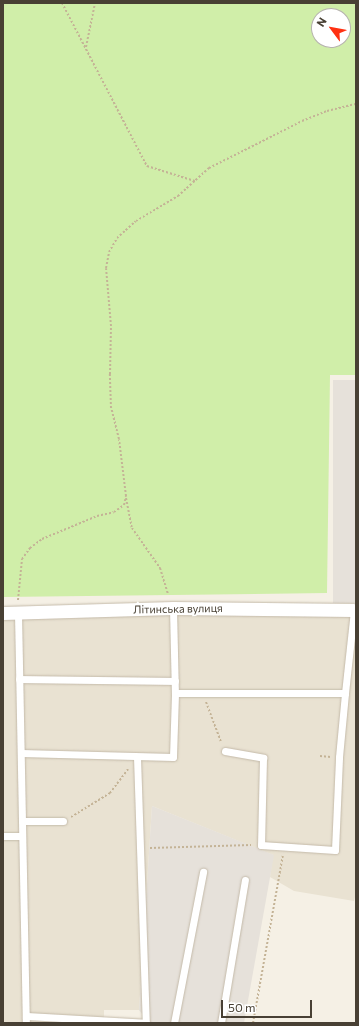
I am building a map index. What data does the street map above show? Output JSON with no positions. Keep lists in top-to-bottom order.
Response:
{
  "streets": {
    "street": ["Літинська вулиця"]
  },
  "scale_bar": "50 m",
  "north": "top left"
}
